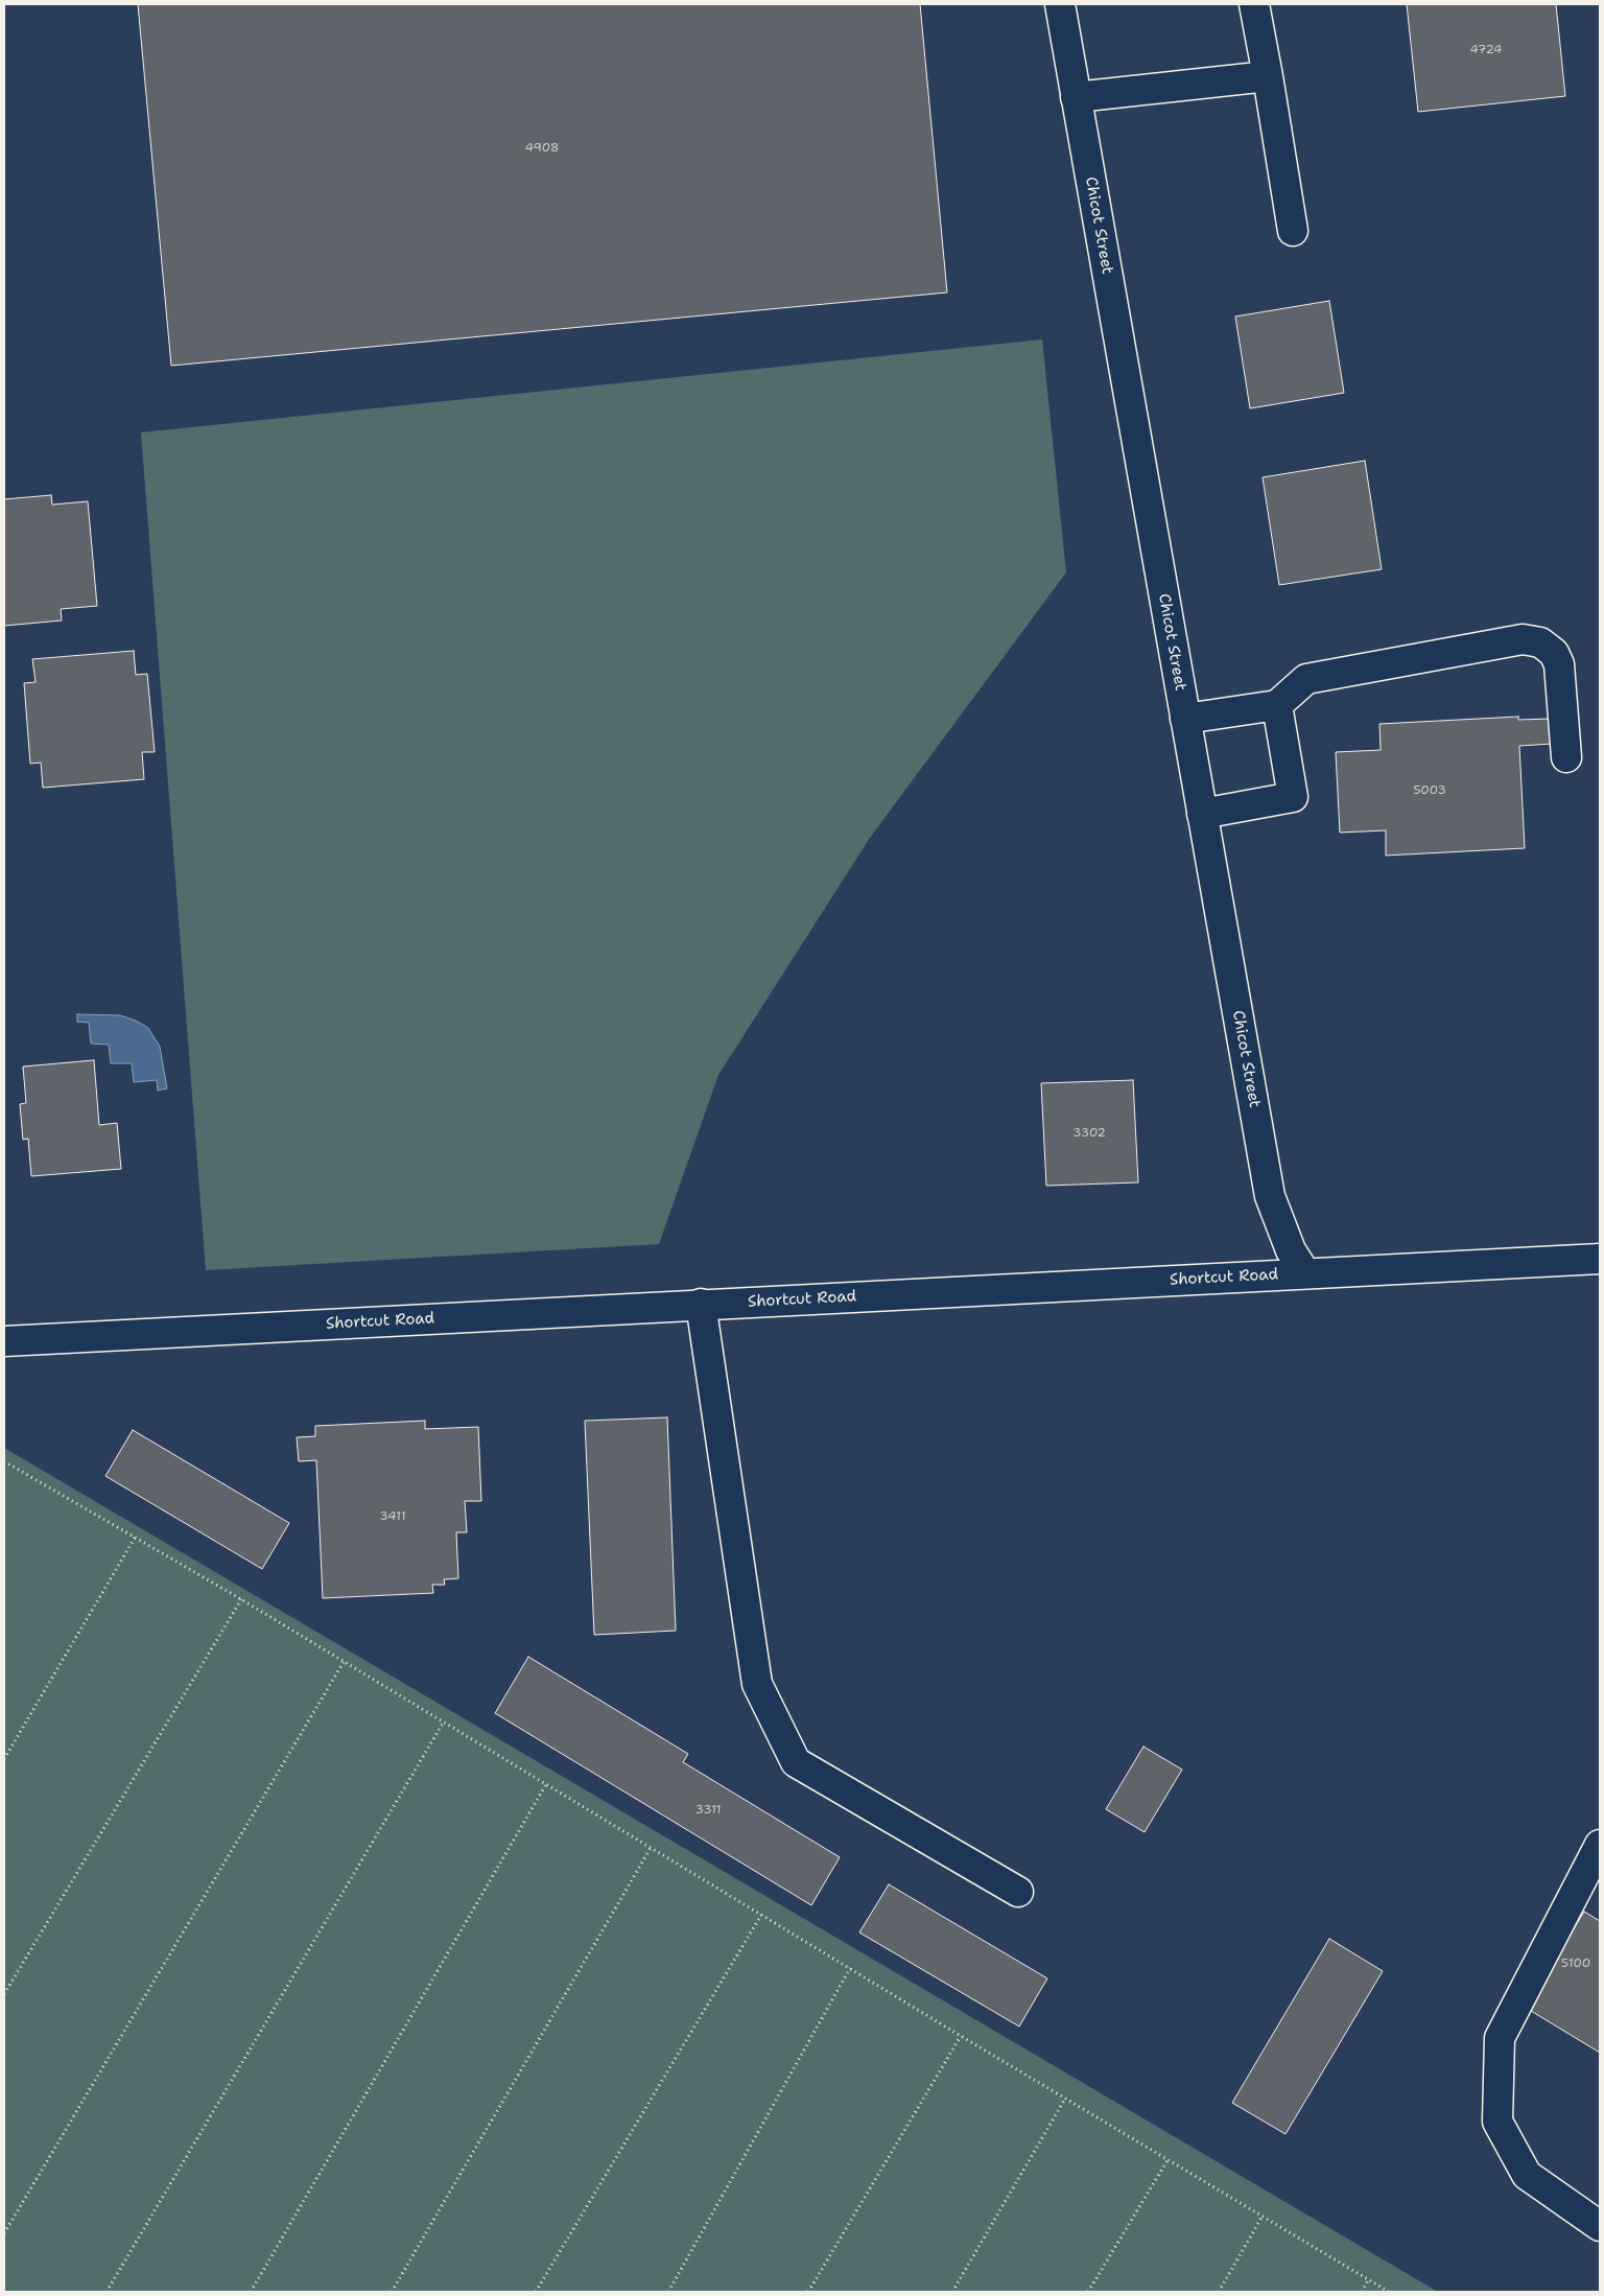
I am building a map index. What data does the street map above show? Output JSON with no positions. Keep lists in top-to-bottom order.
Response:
{
  "streets": {
    "main road": ["Chicot Street", "Shortcut Road"]
  },
  "crossings": [
    ["Chicot Street", "Shortcut Road"]
  ],
  "house_numbers": [
    "4724",
    "4908",
    "5003",
    "3302",
    "3411",
    "3311",
    "5100"
  ]
}
